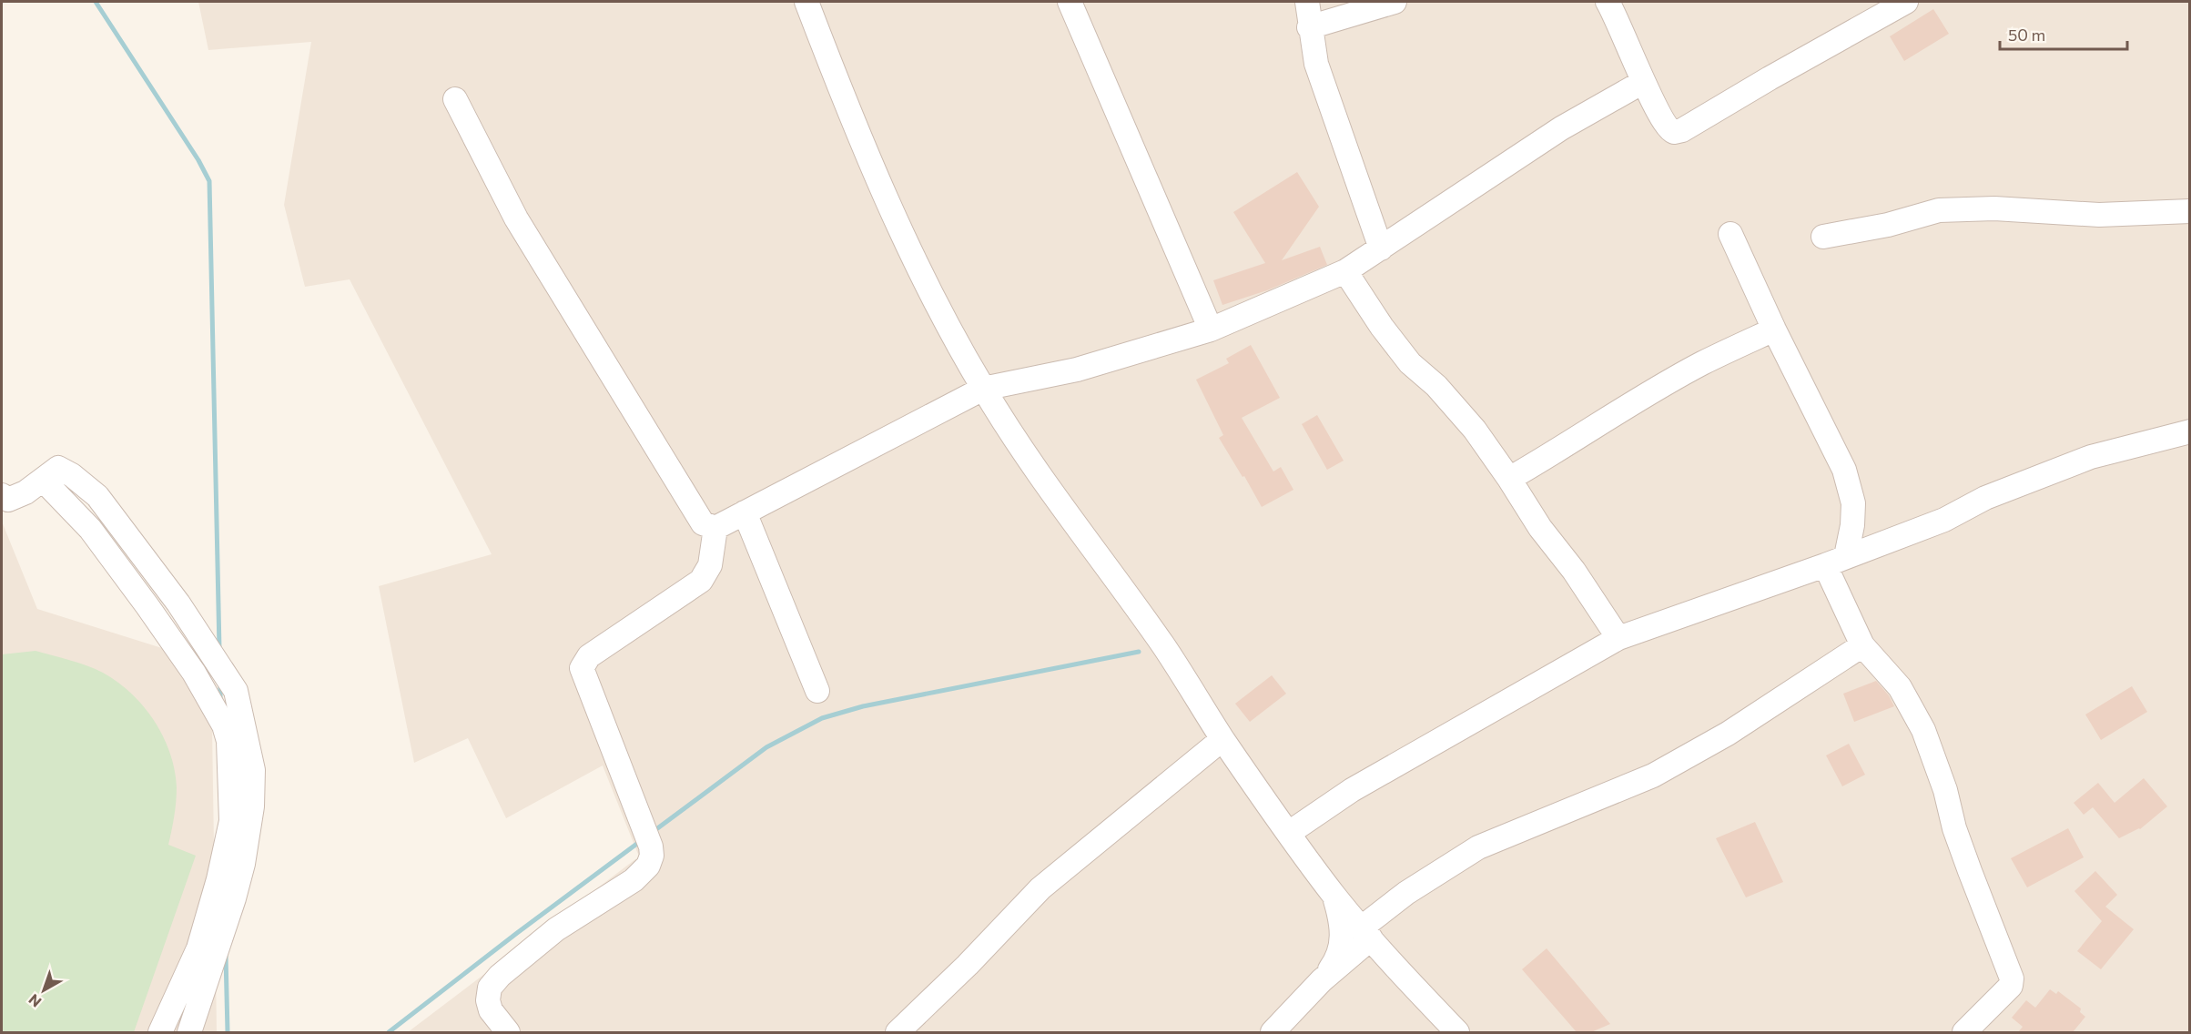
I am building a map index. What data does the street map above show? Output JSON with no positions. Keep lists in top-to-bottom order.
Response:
{
  "scale_bar": "50 m",
  "north": "bottom left"
}
